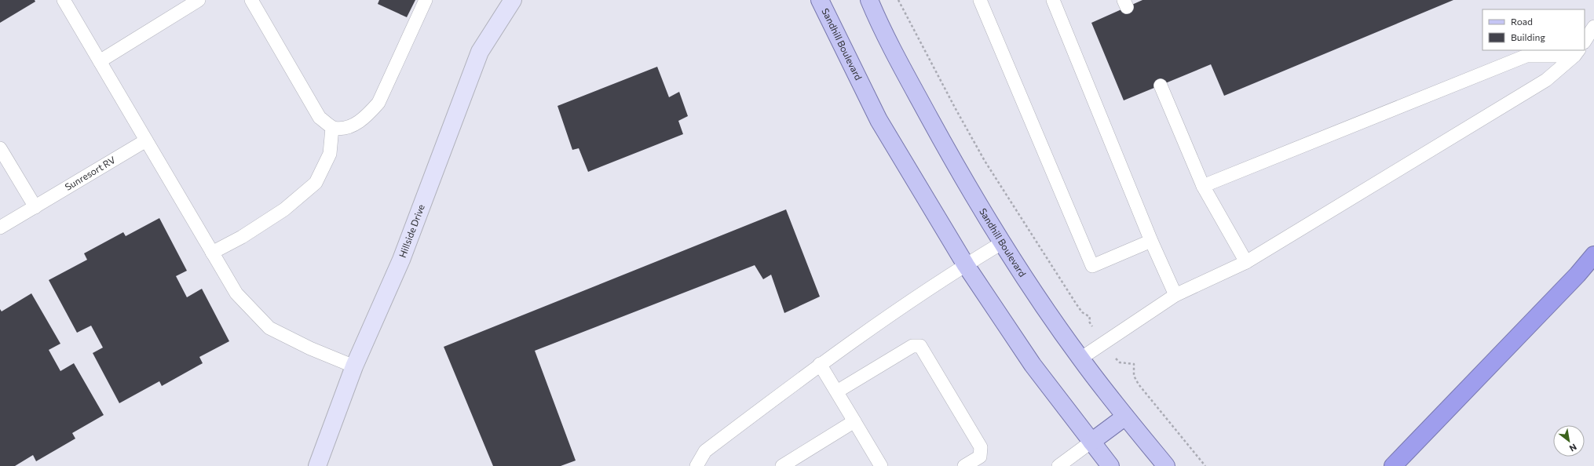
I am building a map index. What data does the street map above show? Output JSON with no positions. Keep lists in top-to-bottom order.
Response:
{
  "streets": {
    "main road": ["Sandhill Boulevard", "Hillside Drive"],
    "lane": ["Sunresort RV"]
  },
  "legend": ["Road", "Building"],
  "north": "bottom right"
}
